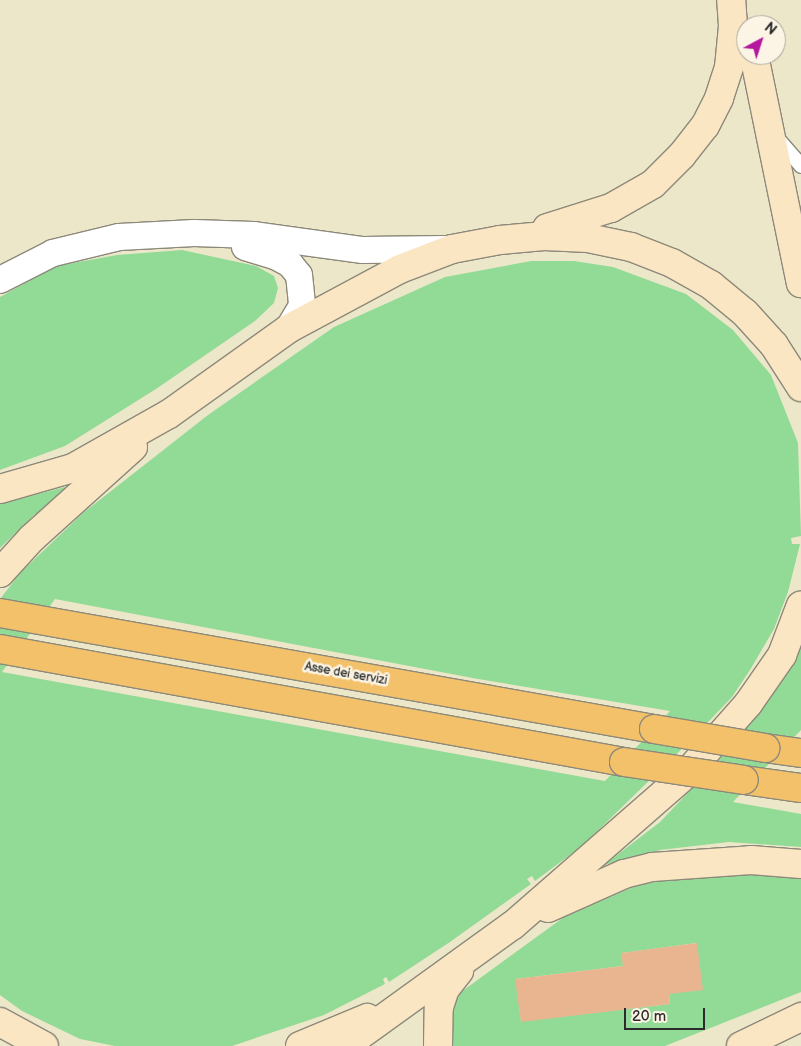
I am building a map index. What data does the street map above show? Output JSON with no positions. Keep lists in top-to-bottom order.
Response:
{
  "streets": {
    "main road": ["Asse dei servizi"]
  },
  "scale_bar": "20 m",
  "north": "top right"
}
